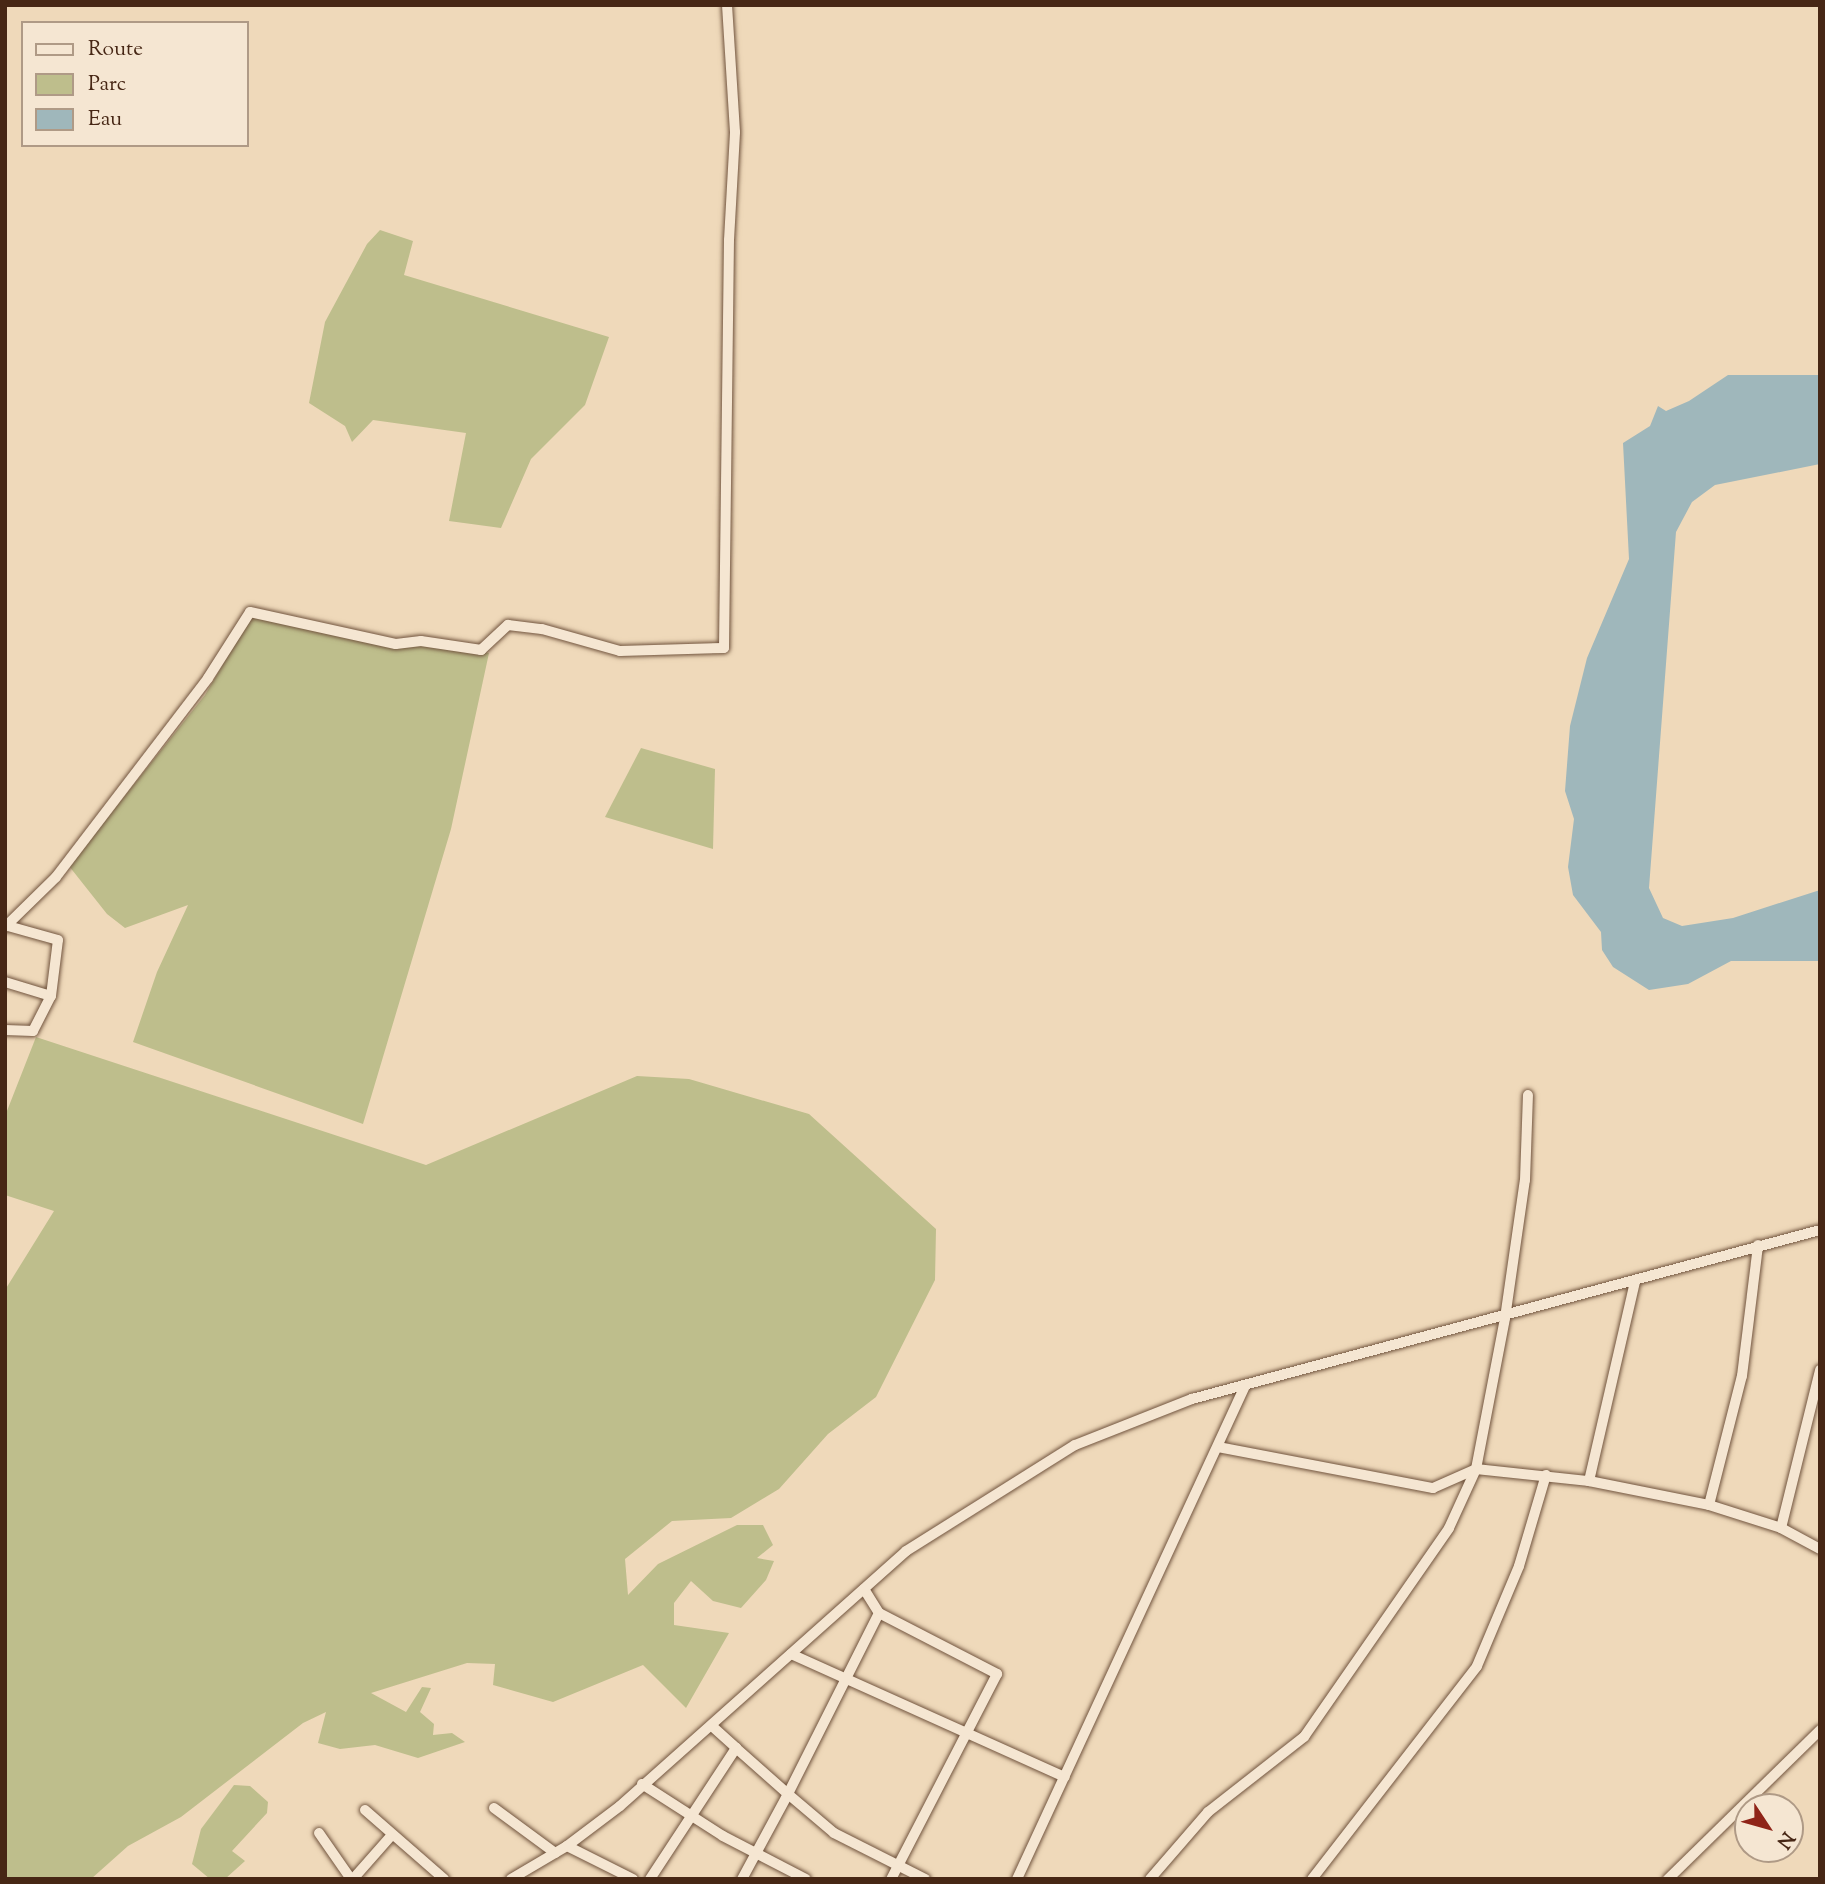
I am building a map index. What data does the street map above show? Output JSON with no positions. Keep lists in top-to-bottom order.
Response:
{
  "legend": ["Route", "Parc", "Eau"],
  "north": "bottom right"
}
